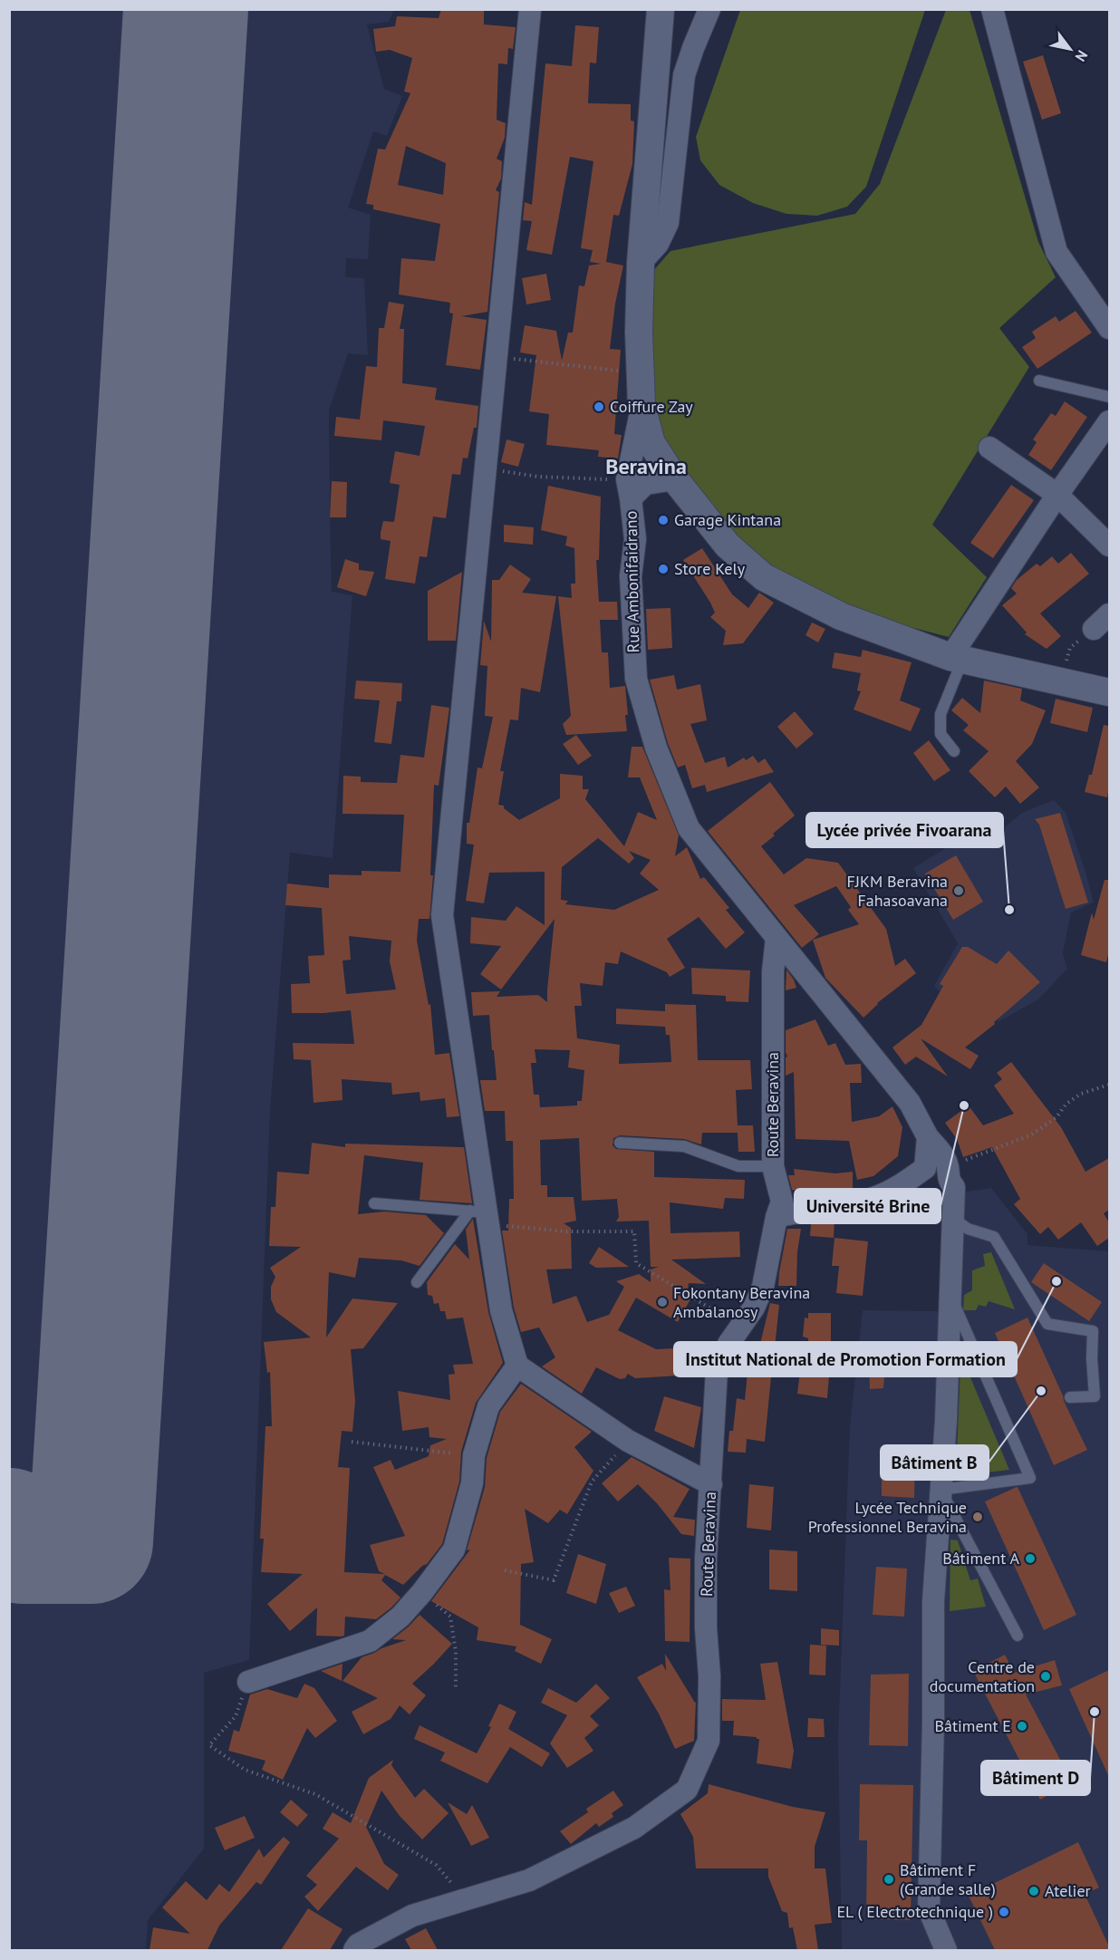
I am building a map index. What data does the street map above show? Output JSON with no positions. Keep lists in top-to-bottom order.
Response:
{
  "streets": {
    "street": ["Rue Ambonifaidrano", "Route Beravina"]
  },
  "crossings": [
    ["Rue Ambonifaidrano", "Route Beravina"]
  ],
  "districts": ["Beravina"],
  "places": [
    "Coiffure Zay",
    "Garage Kintana",
    "Store Kely",
    "FJKM Beravina Fahasoavana",
    "Lycée privée Fivoarana",
    "Université Brine",
    "Institut National de Promotion Formation",
    "Fokontany Beravina Ambalanosy",
    "Bâtiment B",
    "Lycée Technique Professionnel Beravina",
    "Bâtiment A",
    "Centre de documentation",
    "Bâtiment D",
    "Bâtiment E",
    "Bâtiment F (Grande salle)",
    "Atelier",
    "EL ( Electrotechnique )"
  ],
  "north": "bottom right"
}
